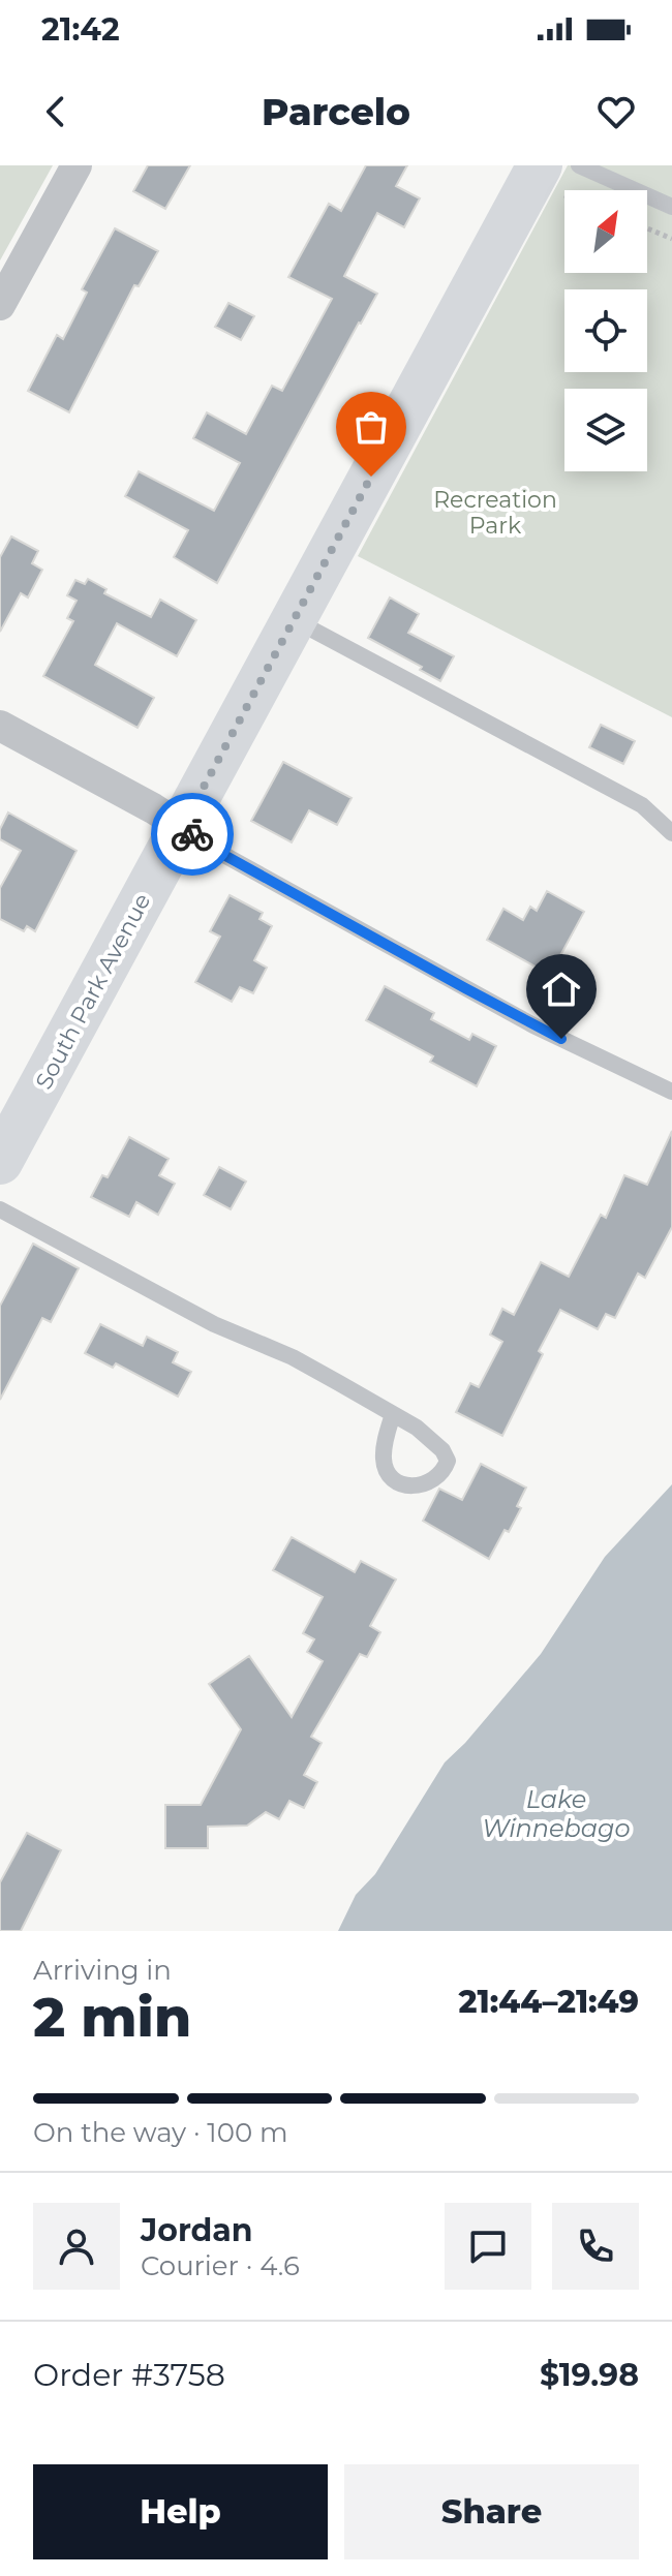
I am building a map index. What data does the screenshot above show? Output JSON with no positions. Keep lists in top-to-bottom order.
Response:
{
  "streets": {
    "main road": ["South Park Avenue"]
  },
  "water": ["Lake Winnebago"],
  "parks": ["Recreation Park"],
  "north": "top right",
  "page": {
    "status": "21:42",
    "header": "Parcelo",
    "heading": ["2 min", "Arriving in", "21:44–21:49"],
    "panel": [
      "Jordan",
      "Courier · 4.6",
      "Order #3758",
      "$19.98"
    ],
    "bar": "On the way · 100 m",
    "buttons": ["Help", "Share"]
  }
}
